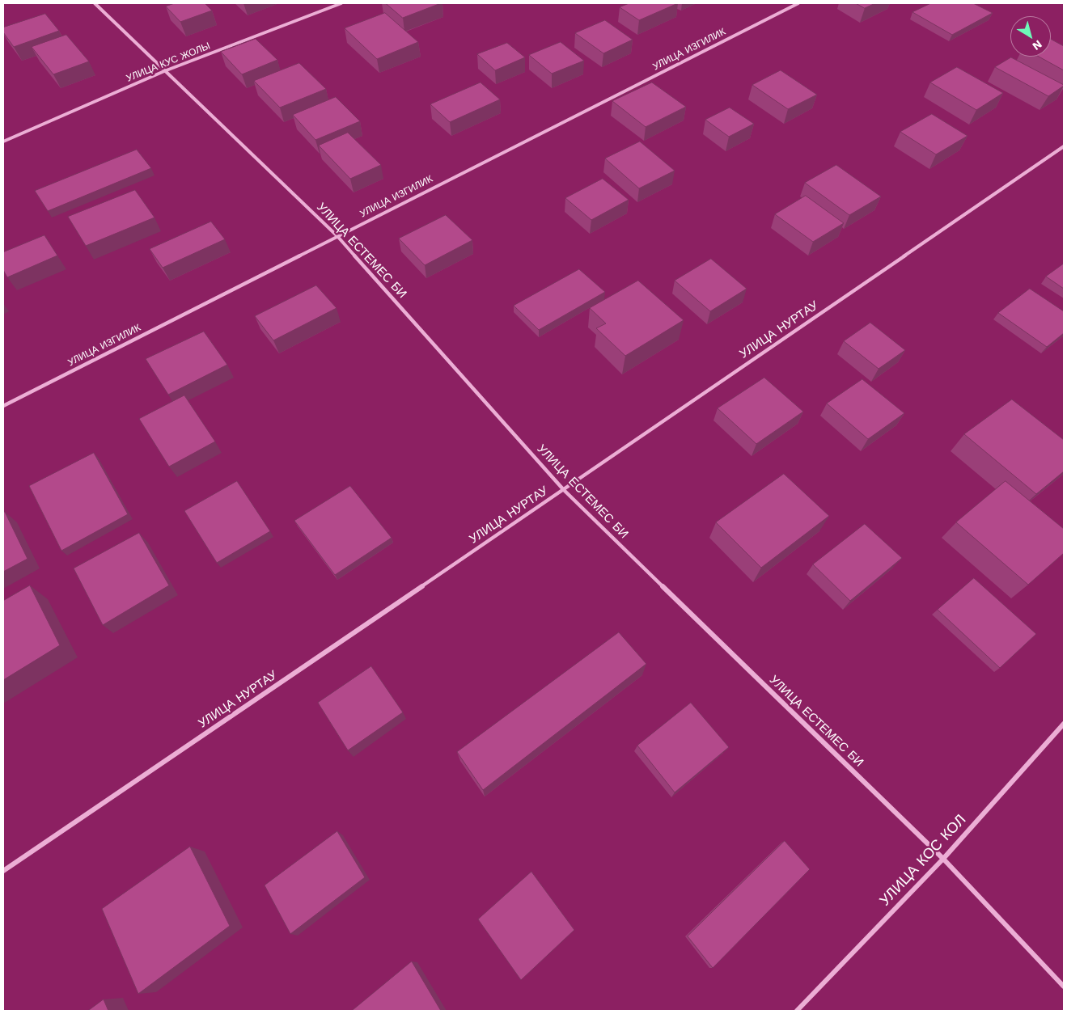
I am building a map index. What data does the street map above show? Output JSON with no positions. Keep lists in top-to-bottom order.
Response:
{
  "streets": {
    "street": [
      "УЛИЦА ИЗГИЛИК",
      "УЛИЦА КУС ЖОЛЫ",
      "УЛИЦА ЕСТЕМЕС БИ",
      "УЛИЦА НУРТАУ",
      "УЛИЦА КОС КОЛ"
    ]
  },
  "crossings": [
    ["УЛИЦА ИЗГИЛИК", "УЛИЦА ЕСТЕМЕС БИ"],
    ["УЛИЦА КУС ЖОЛЫ", "УЛИЦА ЕСТЕМЕС БИ"],
    ["УЛИЦА ЕСТЕМЕС БИ", "УЛИЦА НУРТАУ"],
    ["УЛИЦА ЕСТЕМЕС БИ", "УЛИЦА КОС КОЛ"]
  ],
  "north": "bottom right"
}
